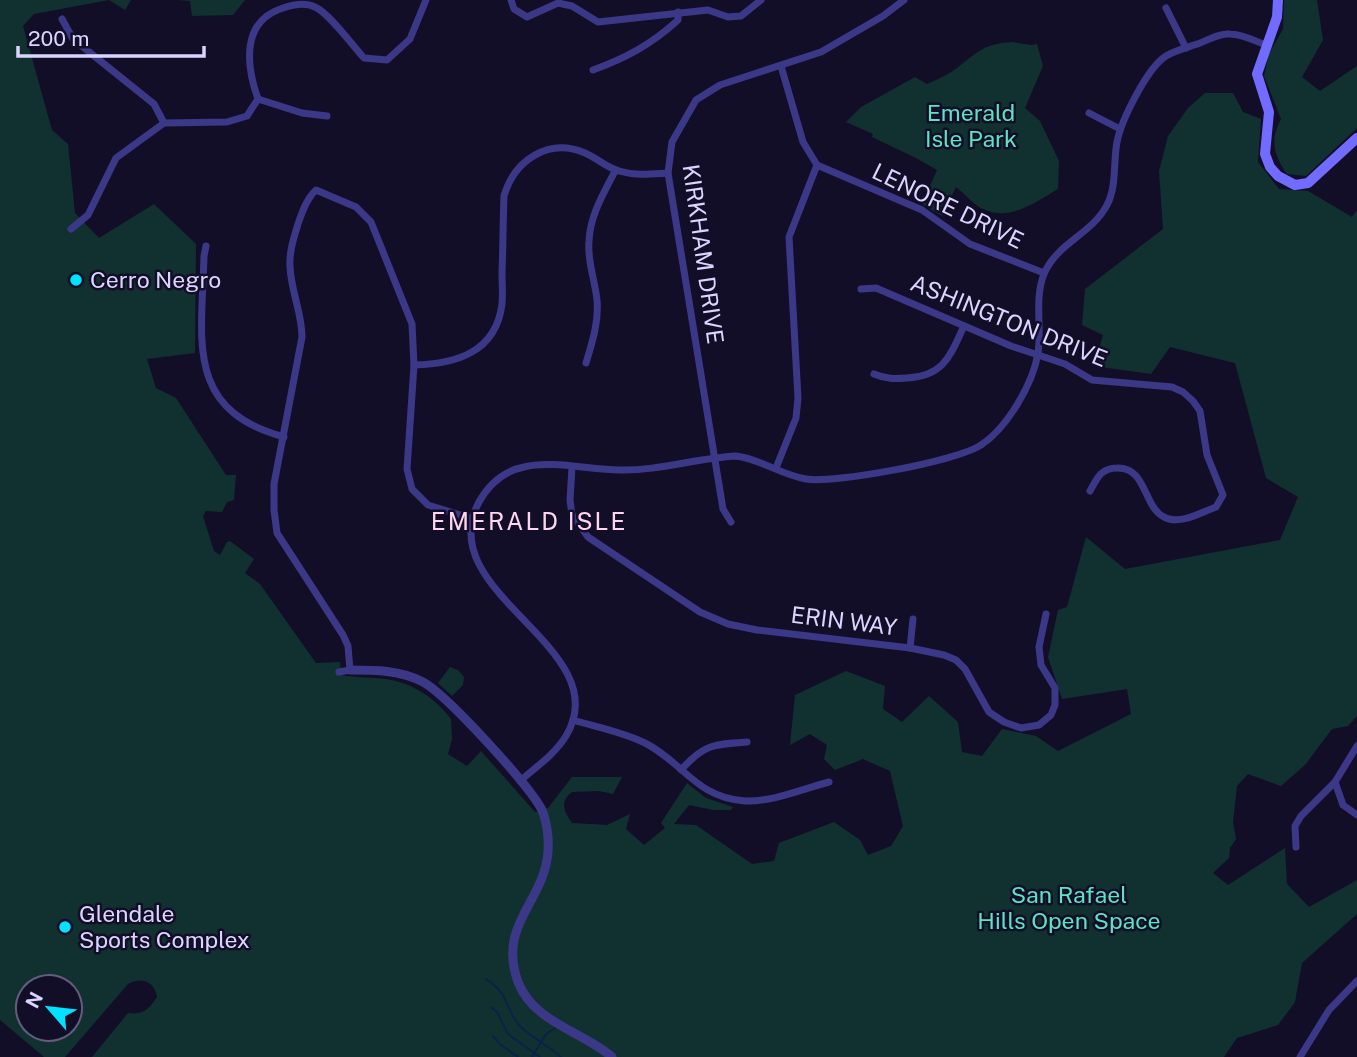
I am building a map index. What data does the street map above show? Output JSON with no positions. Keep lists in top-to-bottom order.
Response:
{
  "streets": {
    "street": [
      "LENORE DRIVE",
      "KIRKHAM DRIVE",
      "ASHINGTON DRIVE",
      "ERIN WAY"
    ]
  },
  "districts": ["EMERALD ISLE"],
  "parks": ["Emerald Isle Park", "San Rafael Hills Open Space"],
  "places": ["Cerro Negro", "Glendale Sports Complex"],
  "scale_bar": "200 m",
  "north": "top left"
}
